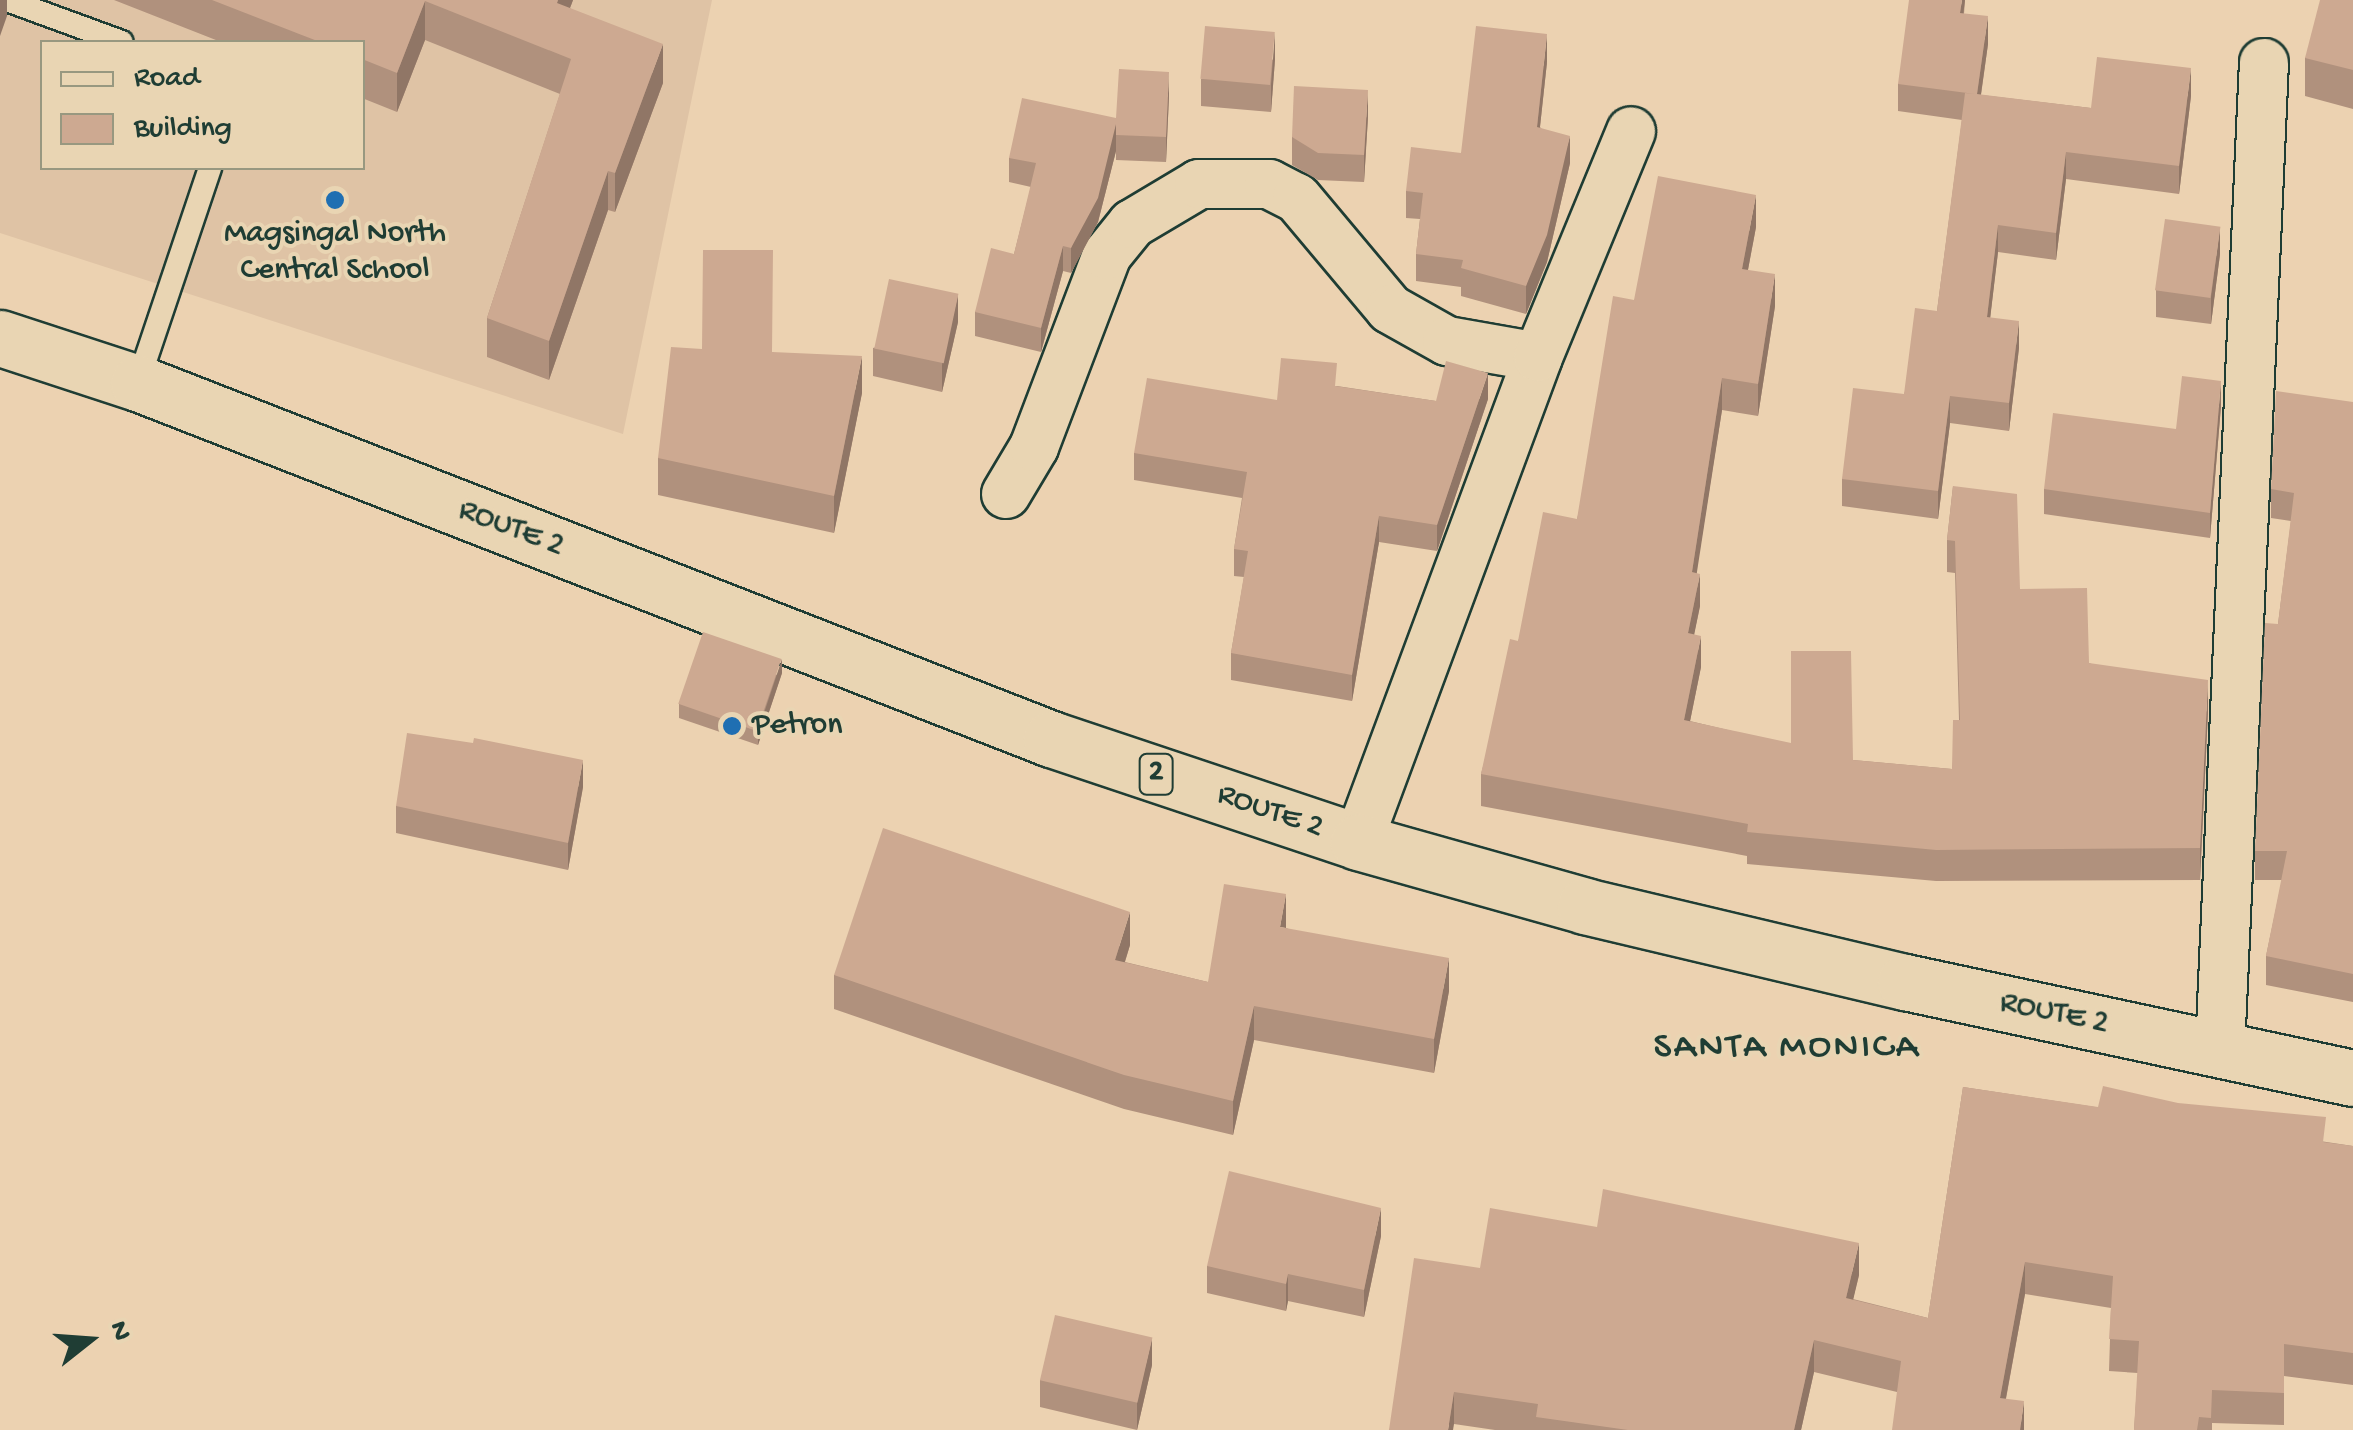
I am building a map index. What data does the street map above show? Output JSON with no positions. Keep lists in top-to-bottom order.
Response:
{
  "streets": {
    "highway": ["ROUTE 2", "2"]
  },
  "districts": ["SANTA MONICA"],
  "places": ["Magsingal North Central School", "Petron"],
  "legend": ["Road", "Building"],
  "north": "right"
}
